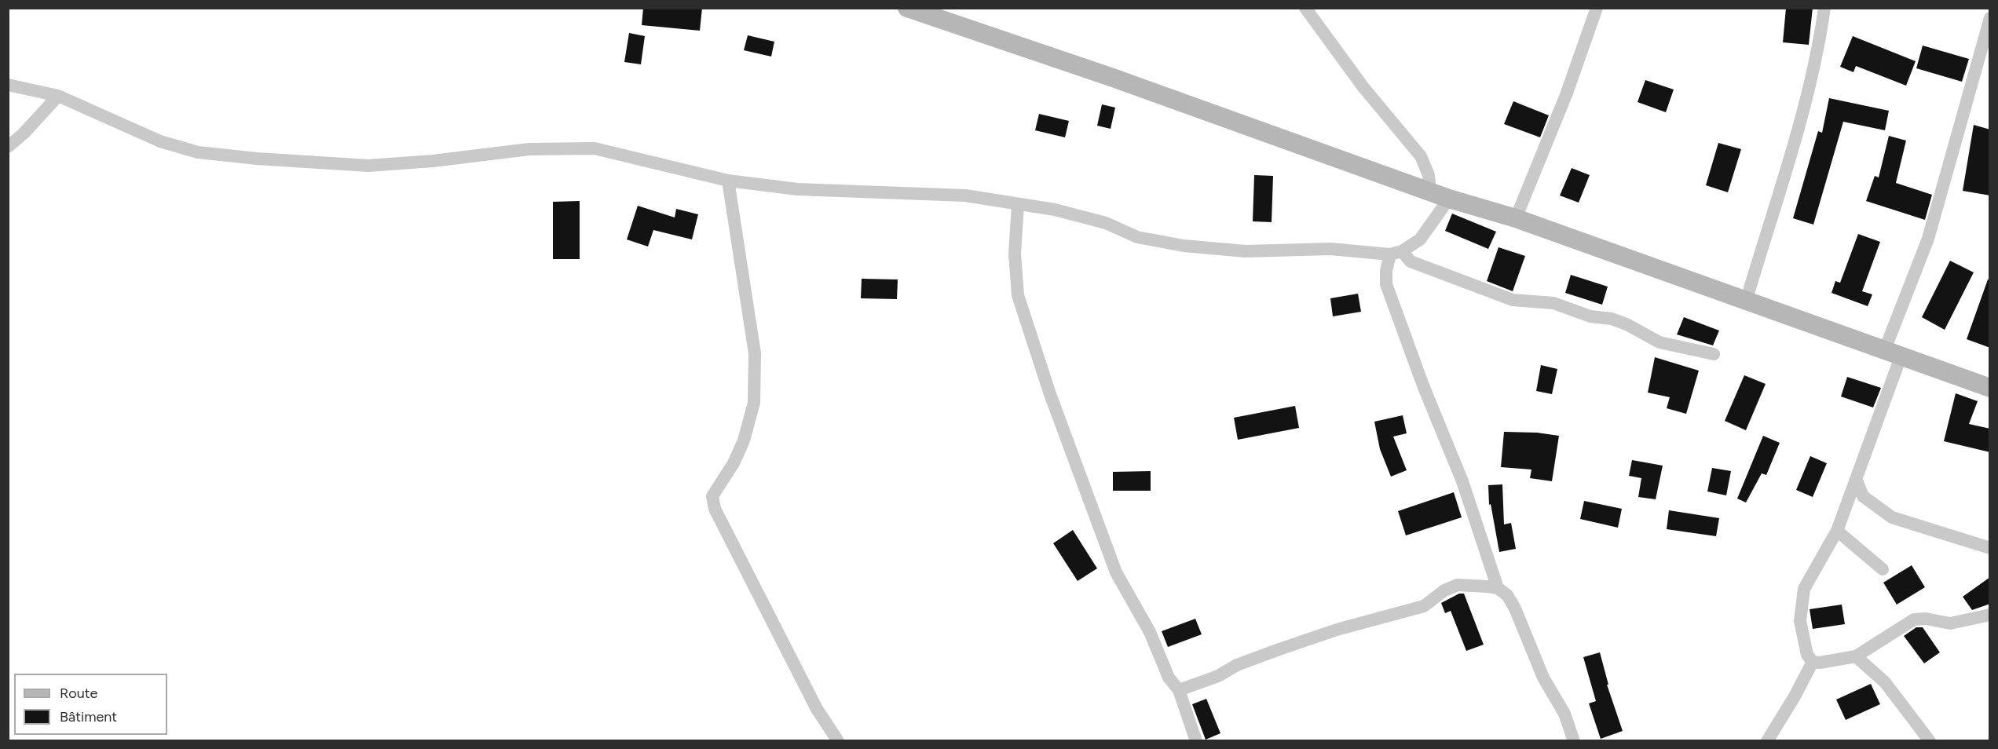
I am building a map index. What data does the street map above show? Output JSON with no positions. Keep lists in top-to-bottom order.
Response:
{
  "legend": ["Route", "Bâtiment"]
}
